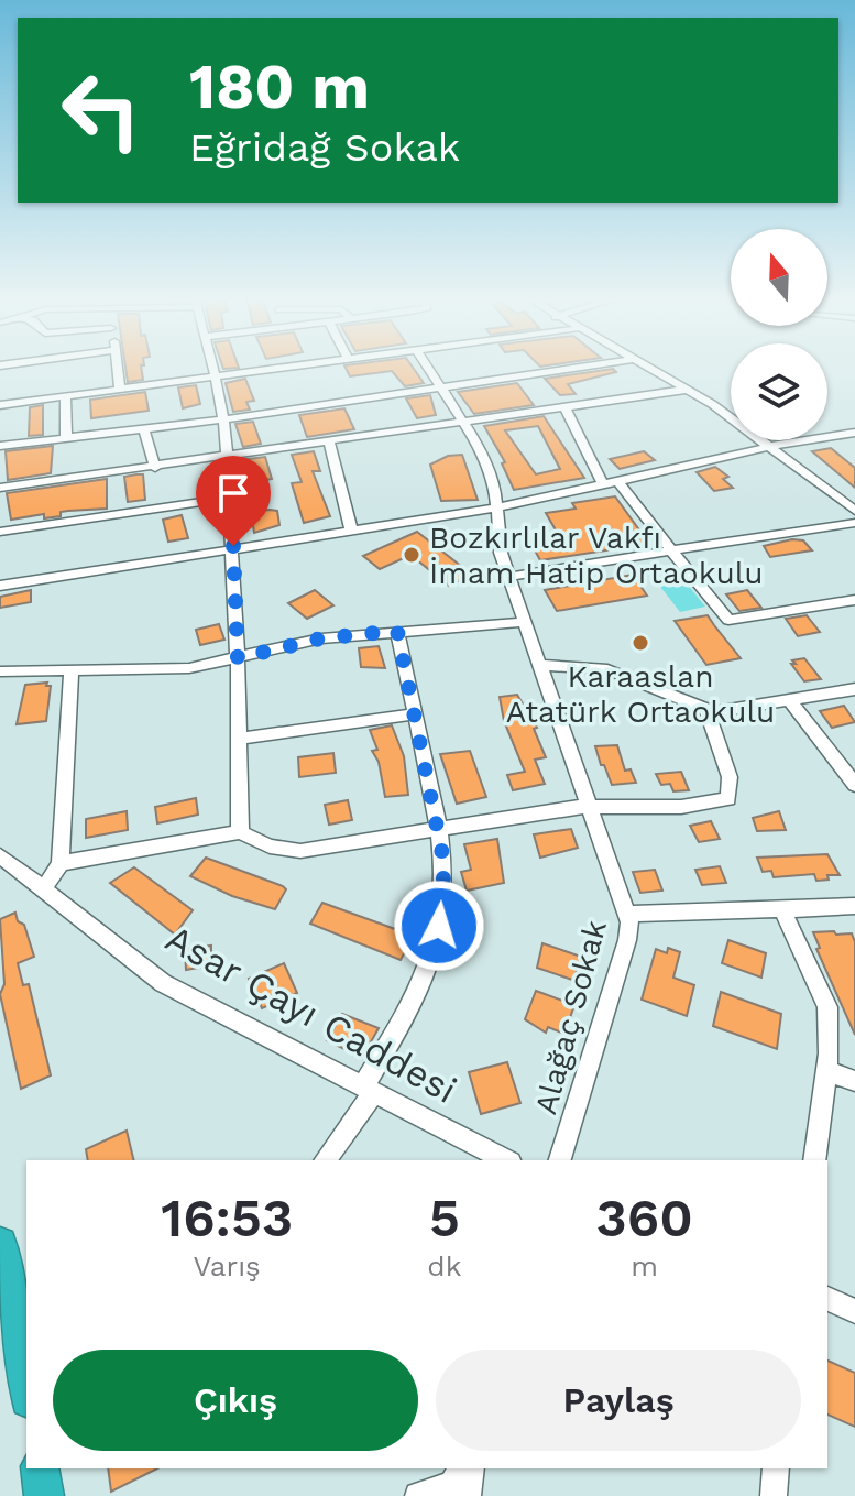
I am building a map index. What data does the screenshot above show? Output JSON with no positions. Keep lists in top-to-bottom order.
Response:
{
  "streets": {
    "street": ["Asar Çayı Caddesi", "Alağaç Sokak"]
  },
  "places": ["Bozkırlılar Vakfı İmam Hatip Ortaokulu", "Karaaslan Atatürk Ortaokulu"],
  "north": "top",
  "page": {
    "turn": ["180 m", "Eğridağ Sokak"],
    "eta": [
      "16:53",
      "Varış",
      "5",
      "dk",
      "360",
      "m"
    ],
    "buttons": ["Çıkış", "Paylaş"]
  }
}
